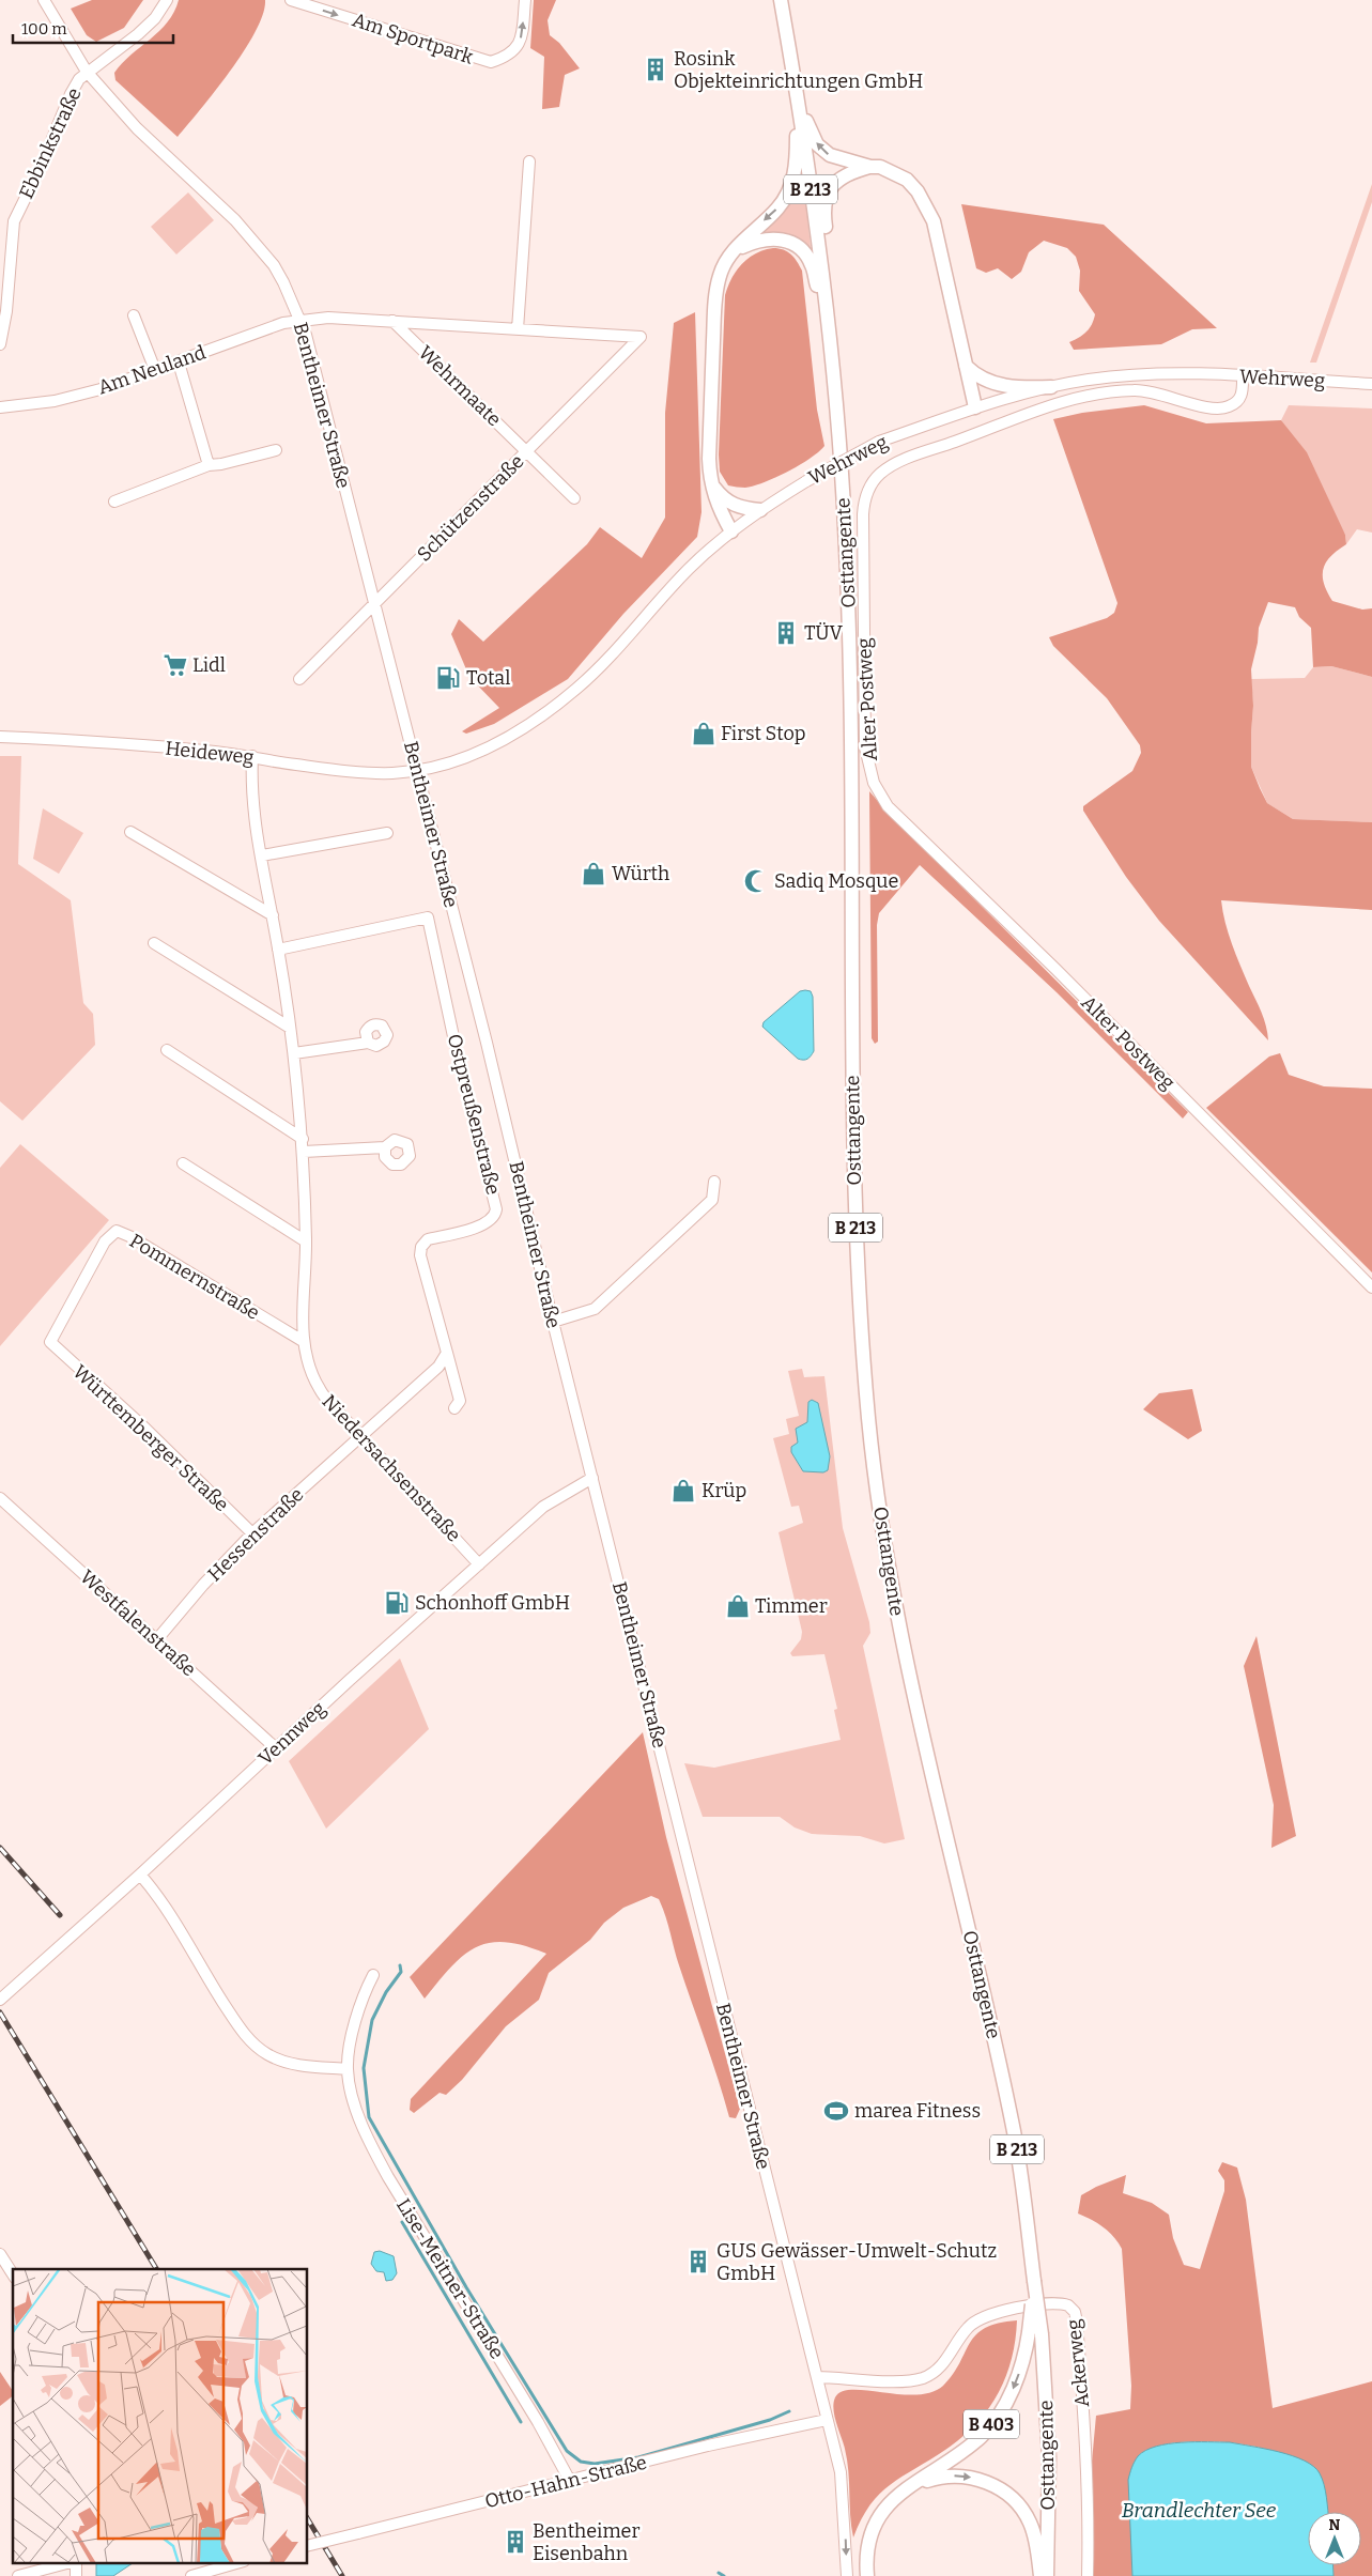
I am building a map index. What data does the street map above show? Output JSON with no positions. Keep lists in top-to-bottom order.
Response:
{
  "streets": {
    "main road": ["B 213", "Osttangente", "B 403"],
    "street": [
      "Am Sportpark",
      "Ebbinkstraße",
      "Am Neuland",
      "Wehrweg",
      "Wehrmaate",
      "Bentheimer Straße",
      "Schützenstraße",
      "Alter Postweg",
      "Heideweg",
      "Ostpreußenstraße",
      "Pommernstraße",
      "Württemberger Straße",
      "Niedersachsenstraße",
      "Hessenstraße",
      "Westfalenstraße",
      "Vennweg",
      "Lise-Meitner-Straße",
      "Ackerweg",
      "Otto-Hahn-Straße"
    ]
  },
  "crossings": [
    ["Ebbinkstraße", "Bentheimer Straße"],
    ["Am Neuland", "Wehrmaate"],
    ["Am Neuland", "Bentheimer Straße"],
    ["Wehrweg", "Bentheimer Straße"],
    ["Wehrweg", "Alter Postweg"],
    ["Wehrweg", "Heideweg"],
    ["Wehrmaate", "Bentheimer Straße"],
    ["Wehrmaate", "Schützenstraße"],
    ["Bentheimer Straße", "Schützenstraße"],
    ["Bentheimer Straße", "Heideweg"],
    ["Bentheimer Straße", "Vennweg"],
    ["Bentheimer Straße", "Ackerweg"],
    ["Bentheimer Straße", "Otto-Hahn-Straße"],
    ["Osttangente", "B 403"],
    ["Heideweg", "Niedersachsenstraße"],
    ["Ostpreußenstraße", "Niedersachsenstraße"],
    ["Pommernstraße", "Württemberger Straße"],
    ["Pommernstraße", "Niedersachsenstraße"],
    ["Württemberger Straße", "Hessenstraße"],
    ["Niedersachsenstraße", "Hessenstraße"],
    ["Niedersachsenstraße", "Vennweg"],
    ["Hessenstraße", "Westfalenstraße"],
    ["Westfalenstraße", "Vennweg"],
    ["Lise-Meitner-Straße", "Otto-Hahn-Straße"]
  ],
  "one_way": ["Am Sportpark"],
  "water": ["Brandlechter See"],
  "places": {
    "building": [
      "Rosink Objekteinrichtungen GmbH",
      "TÜV",
      "GUS Gewässer-Umwelt-Schutz GmbH",
      "Bentheimer Eisenbahn"
    ],
    "supermarket": ["Lidl"],
    "fuel station": ["Total", "Schonhoff GmbH"],
    "shop": [
      "First Stop",
      "Würth",
      "Krüp",
      "Timmer"
    ],
    "mosque": ["Sadiq Mosque"],
    "sports": ["marea Fitness"]
  },
  "scale_bar": "100 m",
  "north": "top"
}
